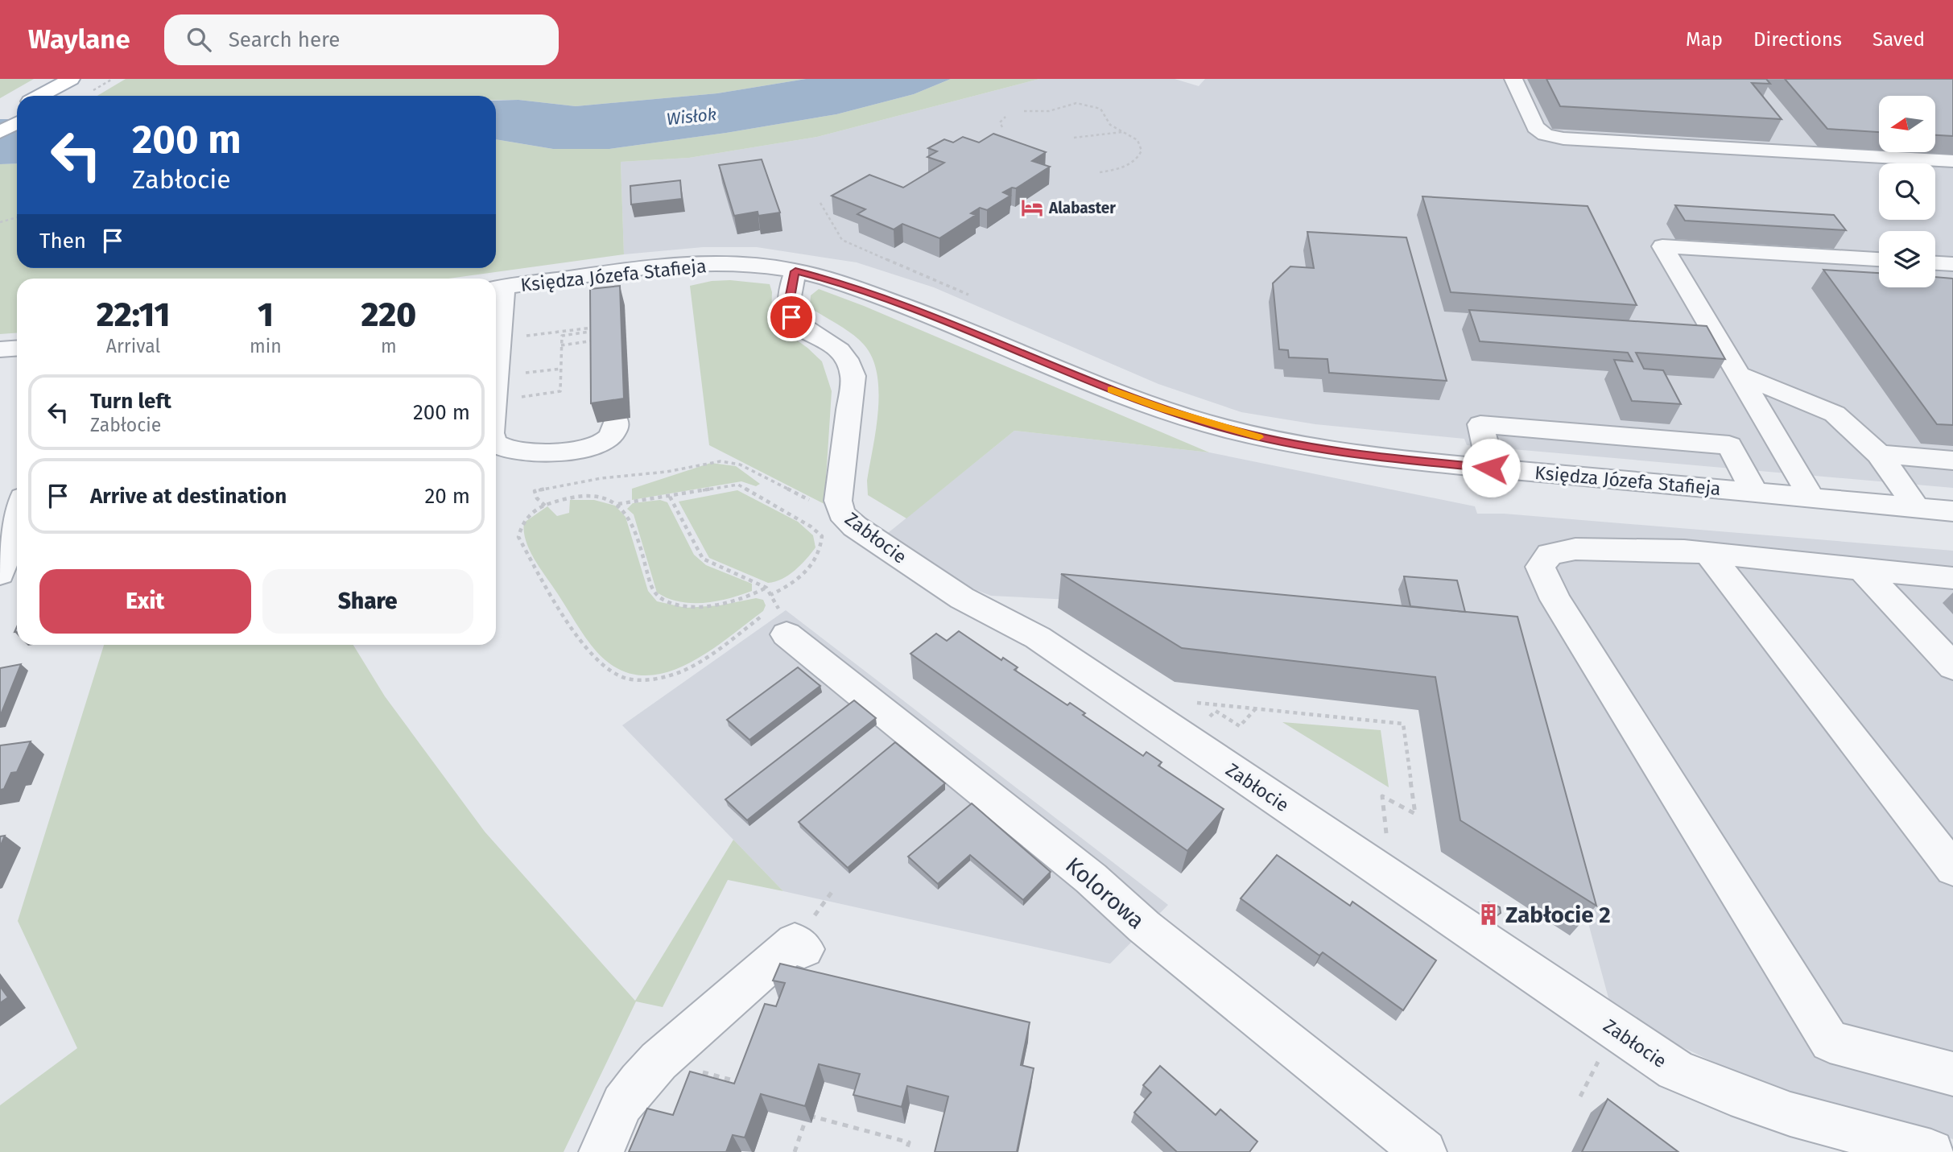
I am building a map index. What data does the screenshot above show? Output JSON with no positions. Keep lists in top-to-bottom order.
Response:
{
  "streets": {
    "street": ["Księdza Józefa Stafieja", "Zabłocie", "Kolorowa"]
  },
  "crossings": [
    ["Księdza Józefa Stafieja", "Zabłocie"]
  ],
  "water": ["Wisłok"],
  "places": {
    "hotel": ["Alabaster"],
    "building": ["Zabłocie 2"]
  },
  "north": "left",
  "page": {
    "header": "Waylane",
    "search": "Search here",
    "nav": ["Map", "Directions", "Saved"],
    "turn": ["200 m", "Zabłocie"],
    "then": "Then",
    "eta": [
      "22:11",
      "Arrival",
      "1",
      "min",
      "220",
      "m"
    ],
    "list": [
      {
        "name": "Turn left",
        "note": "Zabłocie",
        "value": "200 m"
      },
      {
        "name": "Arrive at destination",
        "value": "20 m"
      }
    ],
    "buttons": ["Exit", "Share"]
  }
}
